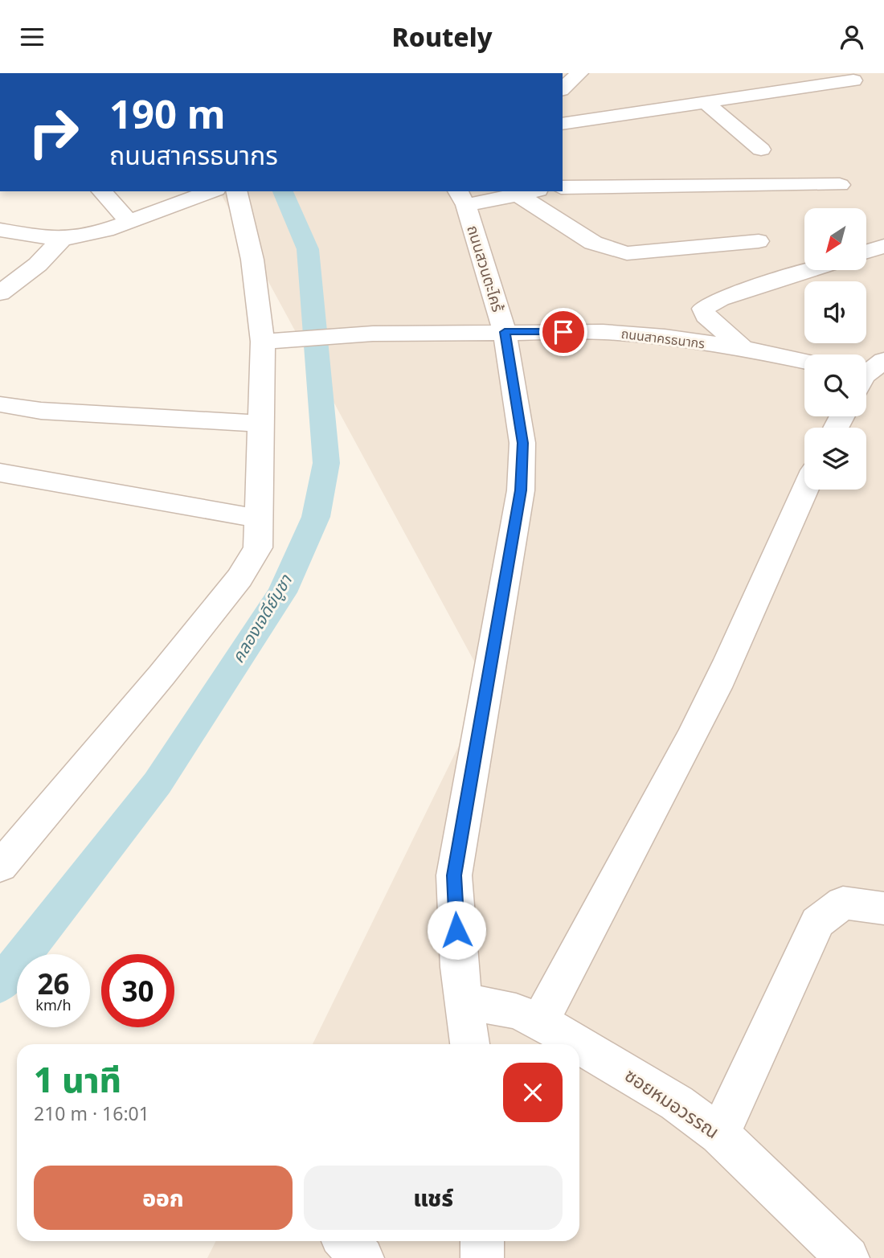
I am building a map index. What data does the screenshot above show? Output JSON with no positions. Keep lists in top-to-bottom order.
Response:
{
  "streets": {
    "street": ["ถนนสวนตะไคร้", "ถนนสาครธนากร", "ซอยหมอวรรณ"]
  },
  "crossings": [
    ["ถนนสวนตะไคร้", "ถนนสาครธนากร"],
    ["ถนนสวนตะไคร้", "ซอยหมอวรรณ"]
  ],
  "water": ["คลองเจดีย์บูชา"],
  "north": "bottom left",
  "page": {
    "header": "Routely",
    "turn": ["190 m", "ถนนสาครธนากร"],
    "speed": "26 km/h",
    "limit": "30",
    "heading": ["1 นาที", "210 m · 16:01"],
    "buttons": ["ออก", "แชร์"]
  }
}
